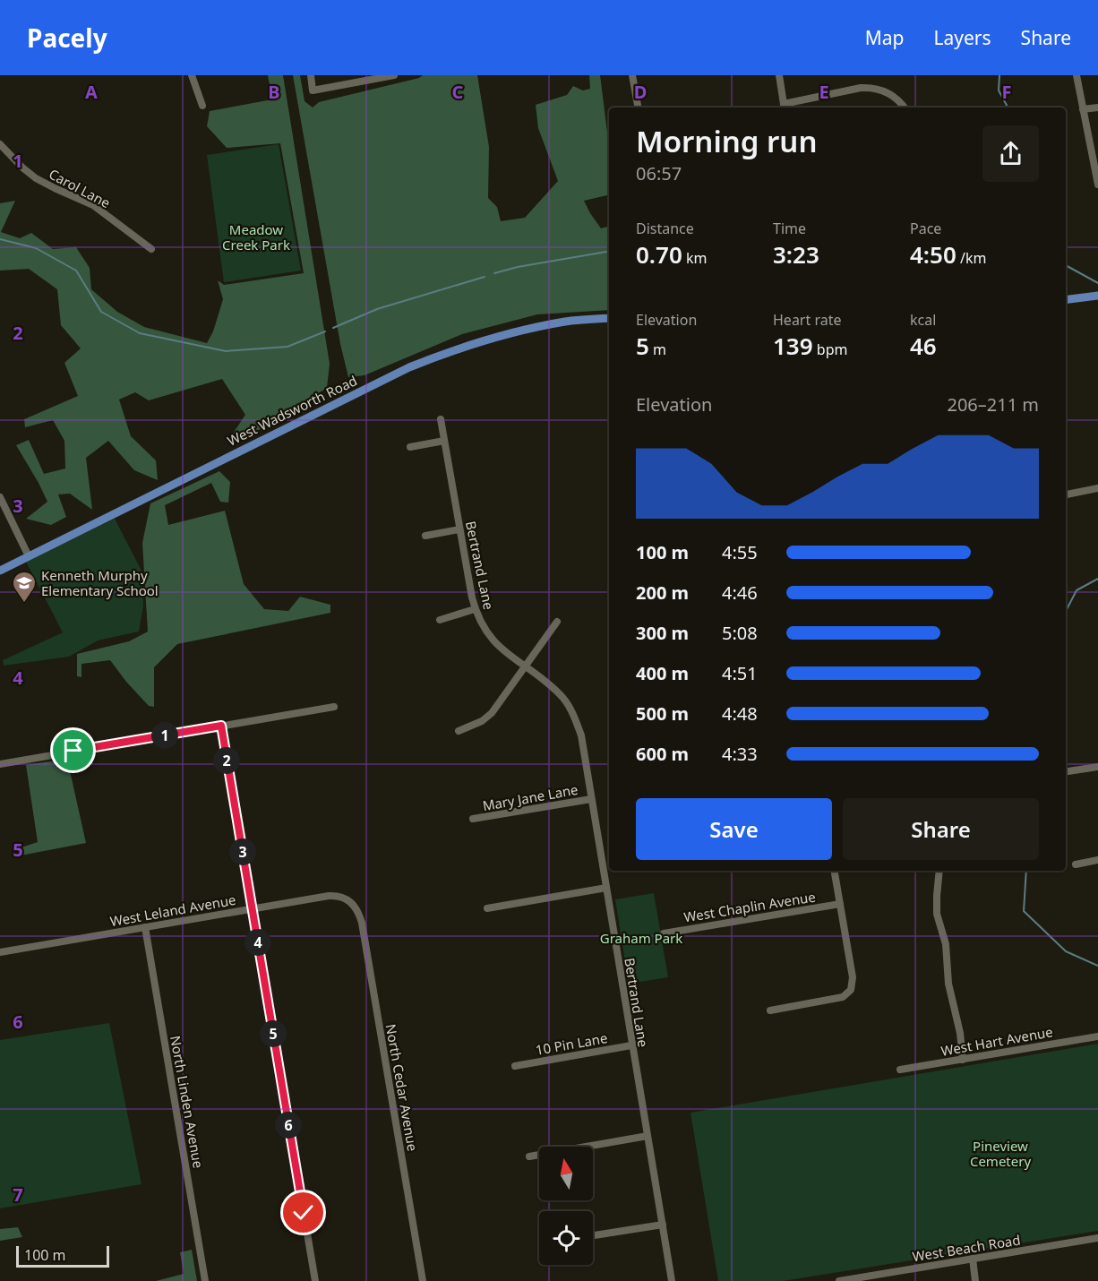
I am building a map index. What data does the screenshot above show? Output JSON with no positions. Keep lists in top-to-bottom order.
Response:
{
  "streets": {
    "main road": ["West Wadsworth Road"],
    "street": [
      "Carol Lane",
      "Bertrand Lane",
      "Mary Jane Lane",
      "West Chaplin Avenue",
      "West Leland Avenue",
      "West Hart Avenue",
      "10 Pin Lane",
      "North Cedar Avenue",
      "North Linden Avenue",
      "West Beach Road"
    ]
  },
  "crossings": [
    ["Bertrand Lane", "Mary Jane Lane"],
    ["Bertrand Lane", "10 Pin Lane"],
    ["West Leland Avenue", "North Cedar Avenue"],
    ["West Leland Avenue", "North Linden Avenue"]
  ],
  "parks": ["Meadow Creek Park", "Graham Park", "Pineview Cemetery"],
  "places": {
    "school or university": ["Kenneth Murphy Elementary School"]
  },
  "scale_bar": "100 m",
  "north": "top",
  "page": {
    "header": "Pacely",
    "nav": ["Map", "Layers", "Share"],
    "heading": ["Morning run", "06:57"],
    "stats": [
      ["Distance", "0.70 km"],
      ["Time", "3:23"],
      ["Pace", "4:50 /km"],
      ["Elevation", "5 m"],
      ["Heart rate", "139 bpm"],
      ["kcal", "46"]
    ],
    "chart": ["Elevation", "206–211 m"],
    "list": [
      {
        "name": "100 m",
        "note": "4:55"
      },
      {
        "name": "200 m",
        "note": "4:46"
      },
      {
        "name": "300 m",
        "note": "5:08"
      },
      {
        "name": "400 m",
        "note": "4:51"
      },
      {
        "name": "500 m",
        "note": "4:48"
      },
      {
        "name": "600 m",
        "note": "4:33"
      }
    ],
    "pins": [
      "1",
      "2",
      "3",
      "4",
      "5",
      "6"
    ],
    "buttons": ["Save", "Share"],
    "scale": "100 m"
  },
  "grid": {
    "columns": [
      "A",
      "B",
      "C",
      "D",
      "E",
      "F"
    ],
    "rows": [
      "1",
      "2",
      "3",
      "4",
      "5",
      "6",
      "7"
    ]
  }
}
